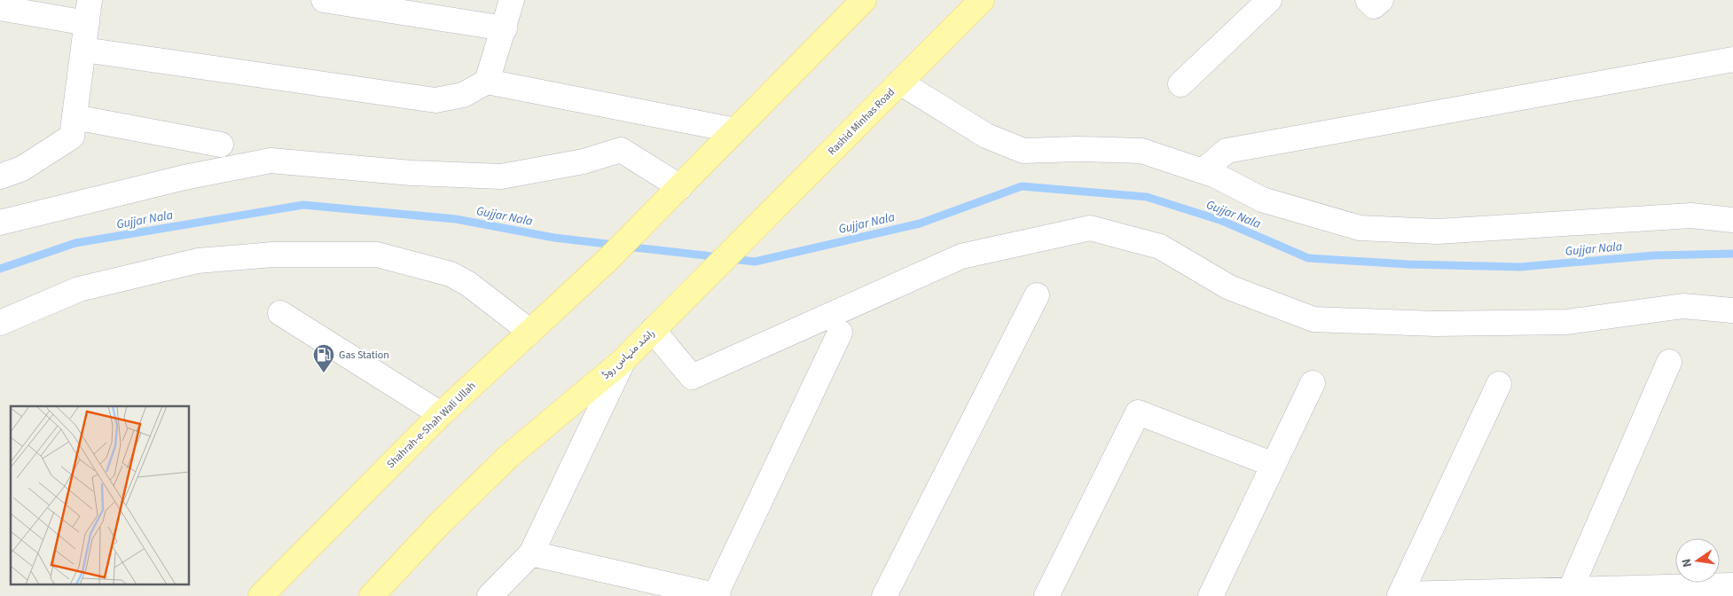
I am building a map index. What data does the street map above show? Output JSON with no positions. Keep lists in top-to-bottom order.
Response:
{
  "streets": {
    "main road": ["Rashid Minhas Road", "راشد منہاس روڈ", "Shahrah-e-Shah Wali Ullah"]
  },
  "crossings": [
    ["Rashid Minhas Road", "راشد منہاس روڈ"]
  ],
  "water": ["Gujjar Nala"],
  "places": {
    "fuel station": ["Gas Station"]
  },
  "north": "left"
}
